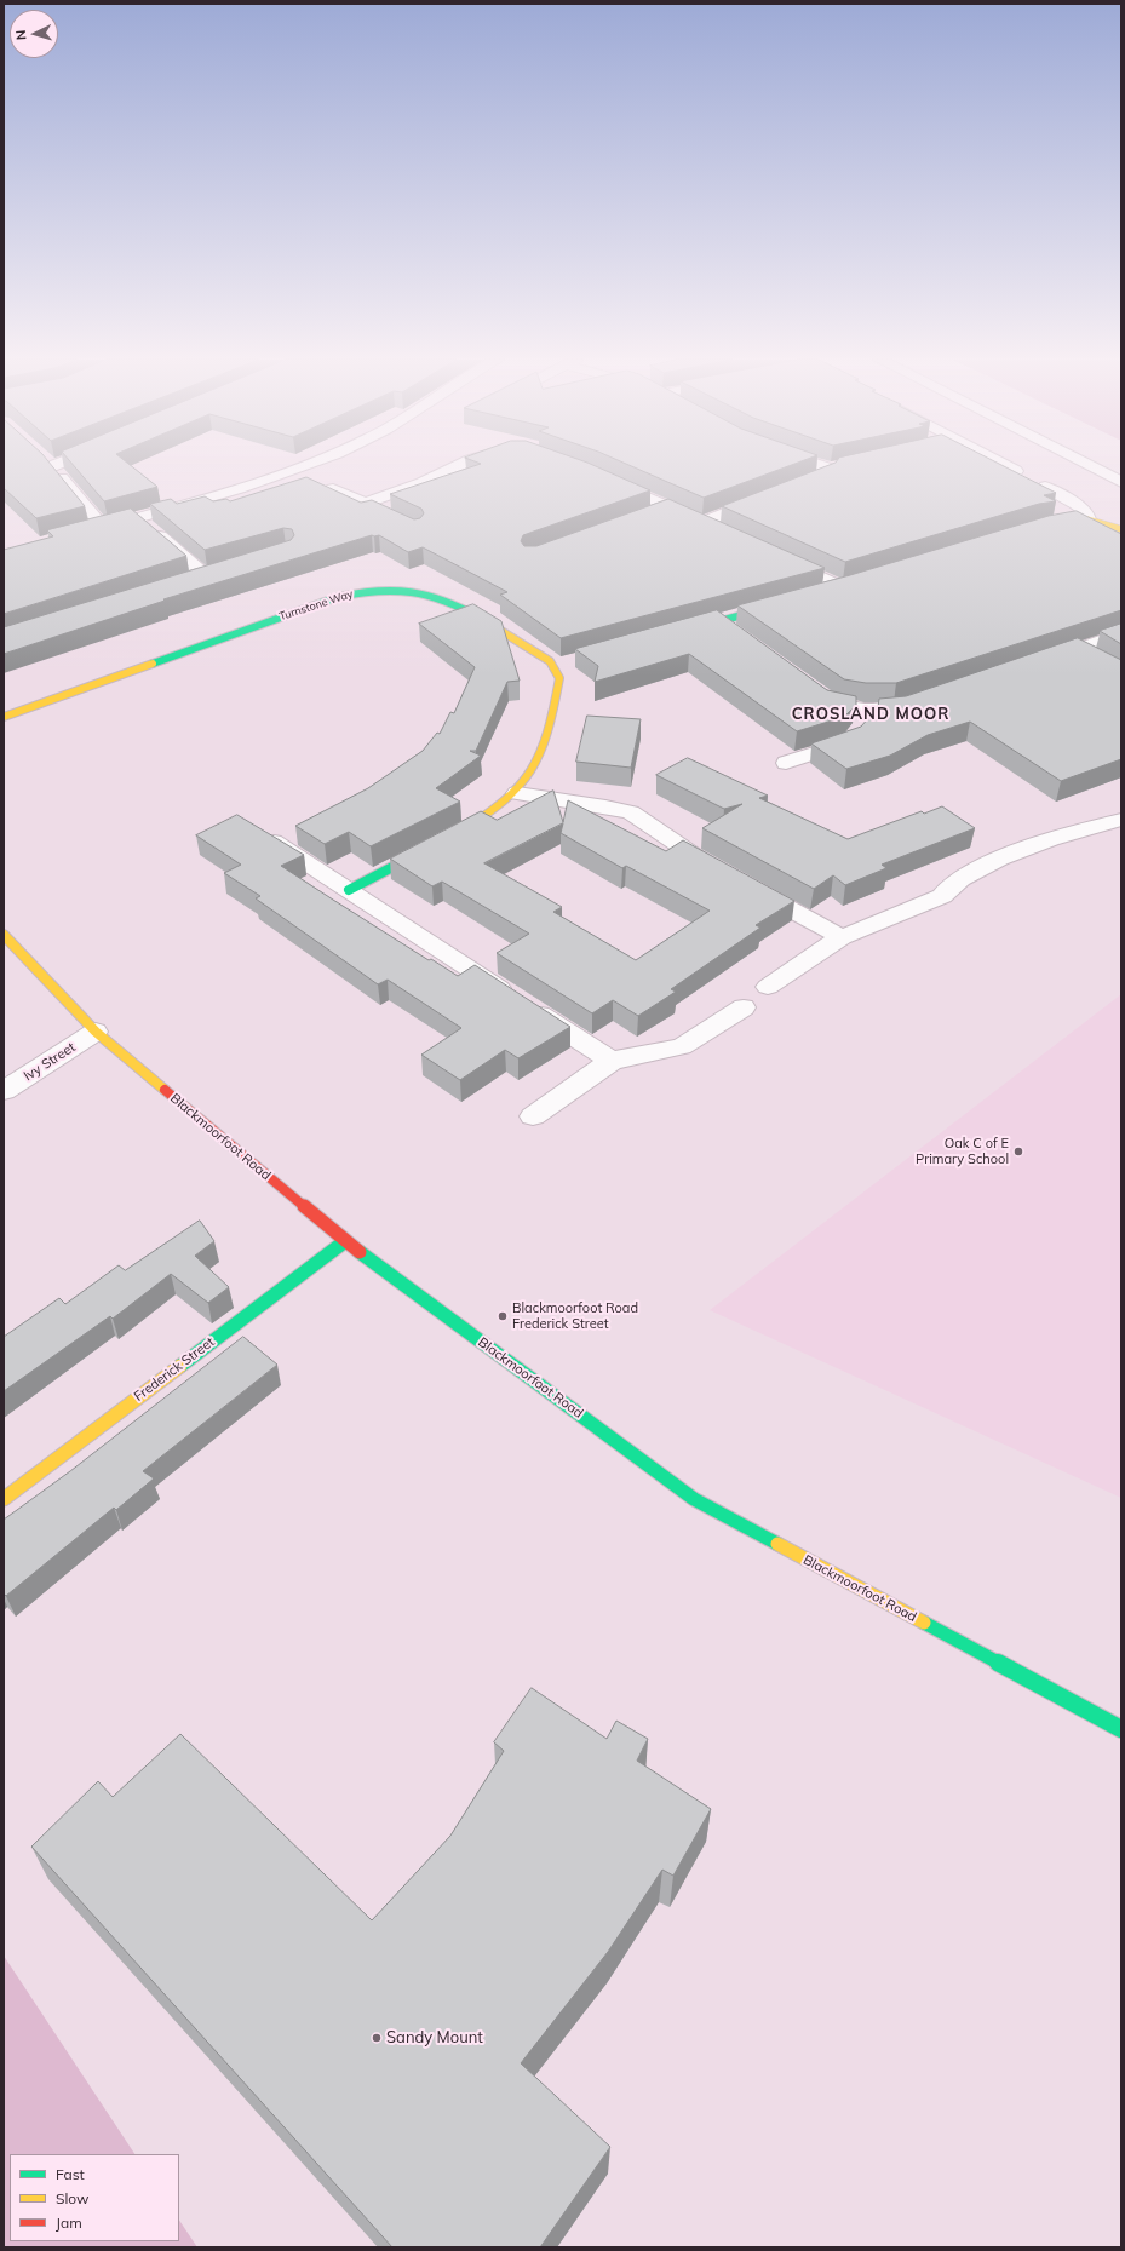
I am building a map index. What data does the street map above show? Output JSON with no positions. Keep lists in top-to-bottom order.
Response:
{
  "streets": {
    "street": [
      "Turnstone Way",
      "Ivy Street",
      "Blackmoorfoot Road",
      "Frederick Street"
    ]
  },
  "crossings": [
    ["Ivy Street", "Blackmoorfoot Road"],
    ["Blackmoorfoot Road", "Frederick Street"]
  ],
  "districts": ["CROSLAND MOOR"],
  "places": ["Oak C of E Primary School", "Blackmoorfoot Road Frederick Street", "Sandy Mount"],
  "legend": ["Fast", "Slow", "Jam"],
  "north": "left"
}
